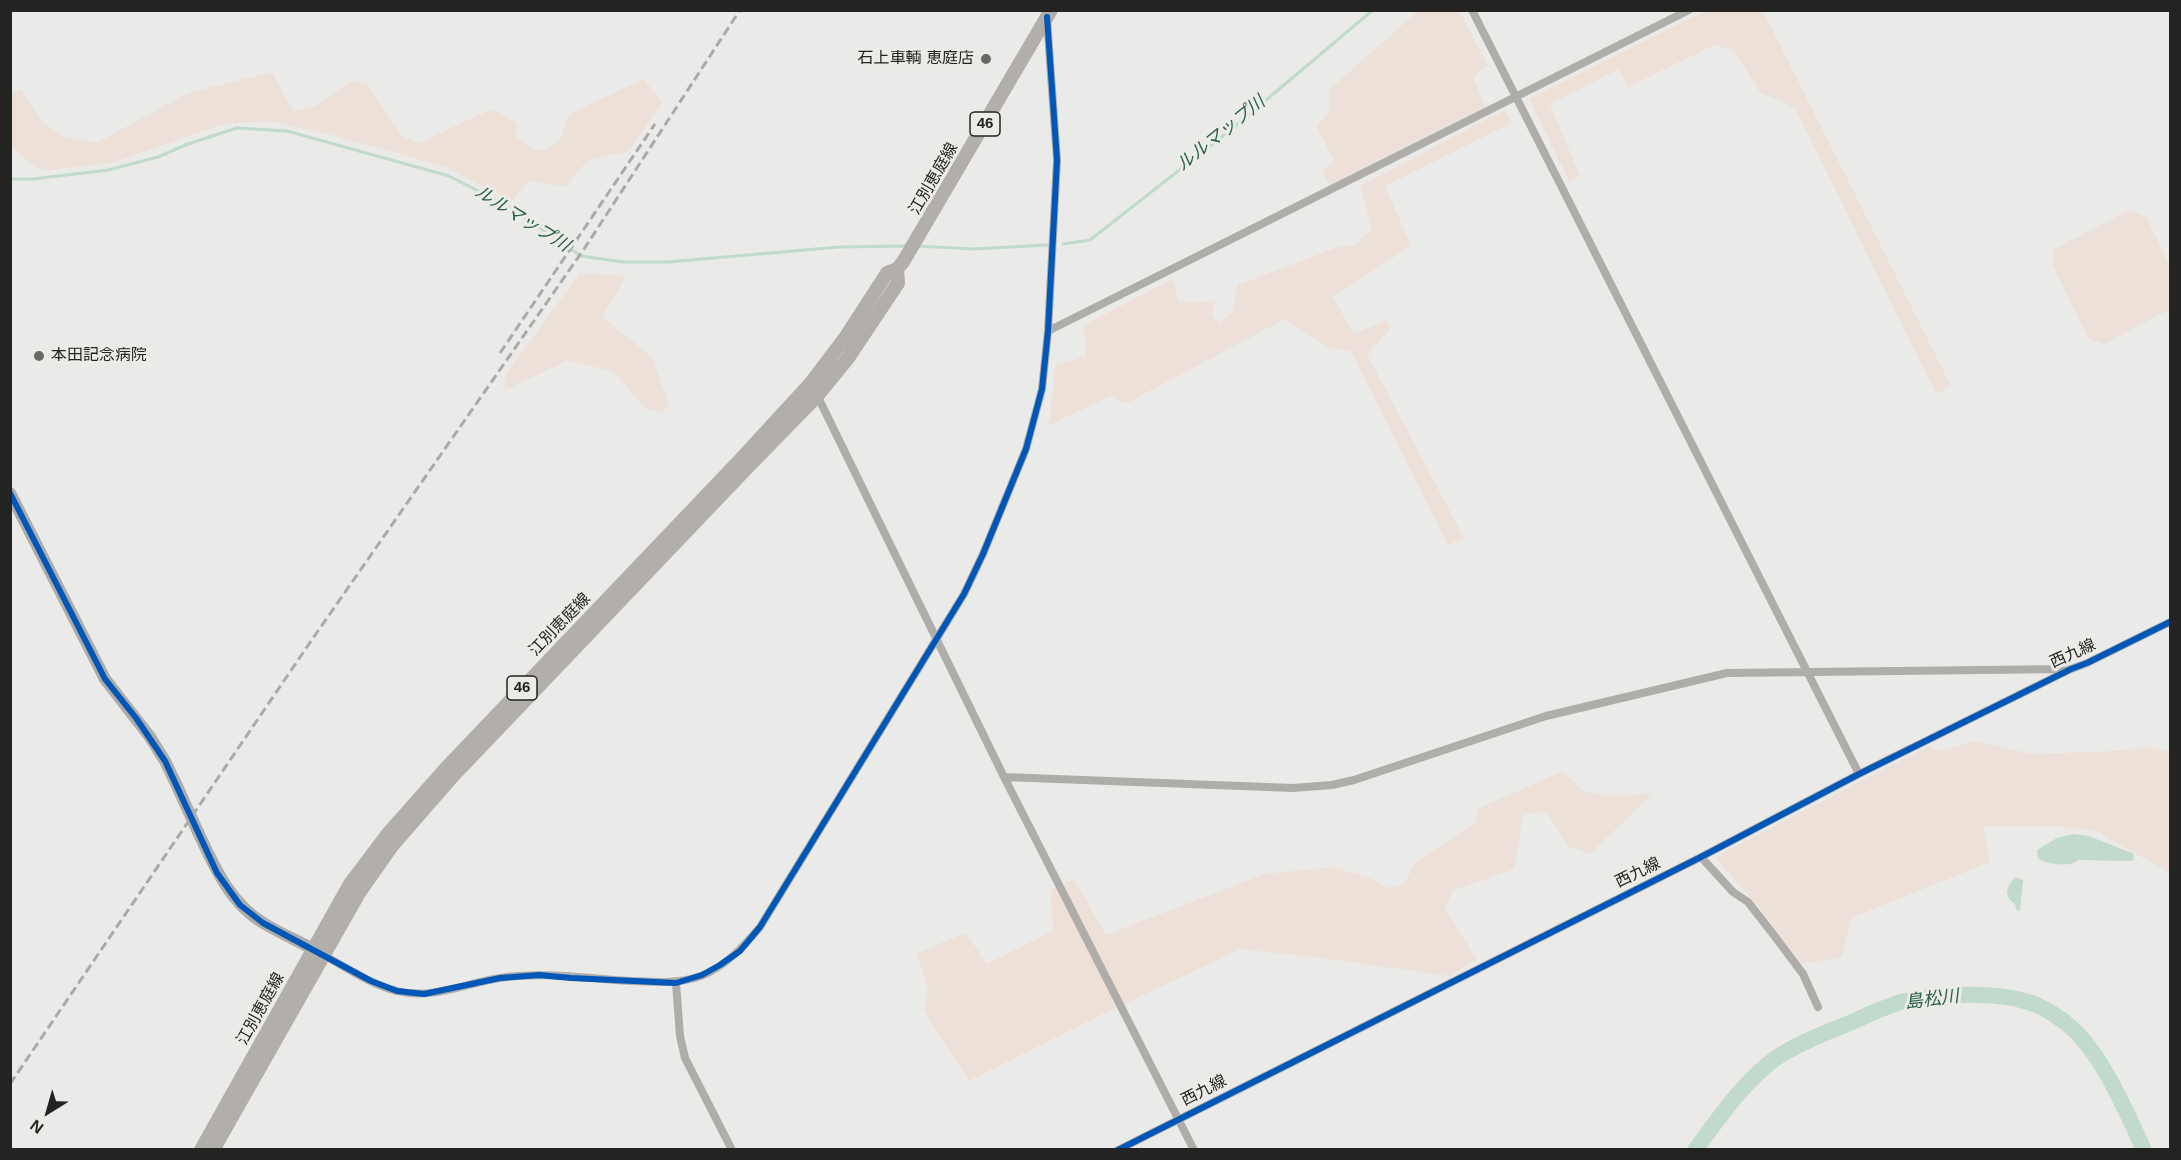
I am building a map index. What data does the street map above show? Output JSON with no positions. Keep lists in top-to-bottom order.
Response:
{
  "streets": {
    "main road": ["46", "江別恵庭線"],
    "street": ["西九線"]
  },
  "water": ["ルルマップ川", "島松川"],
  "places": ["石上車輌 恵庭店", "本田記念病院"],
  "north": "bottom left"
}
